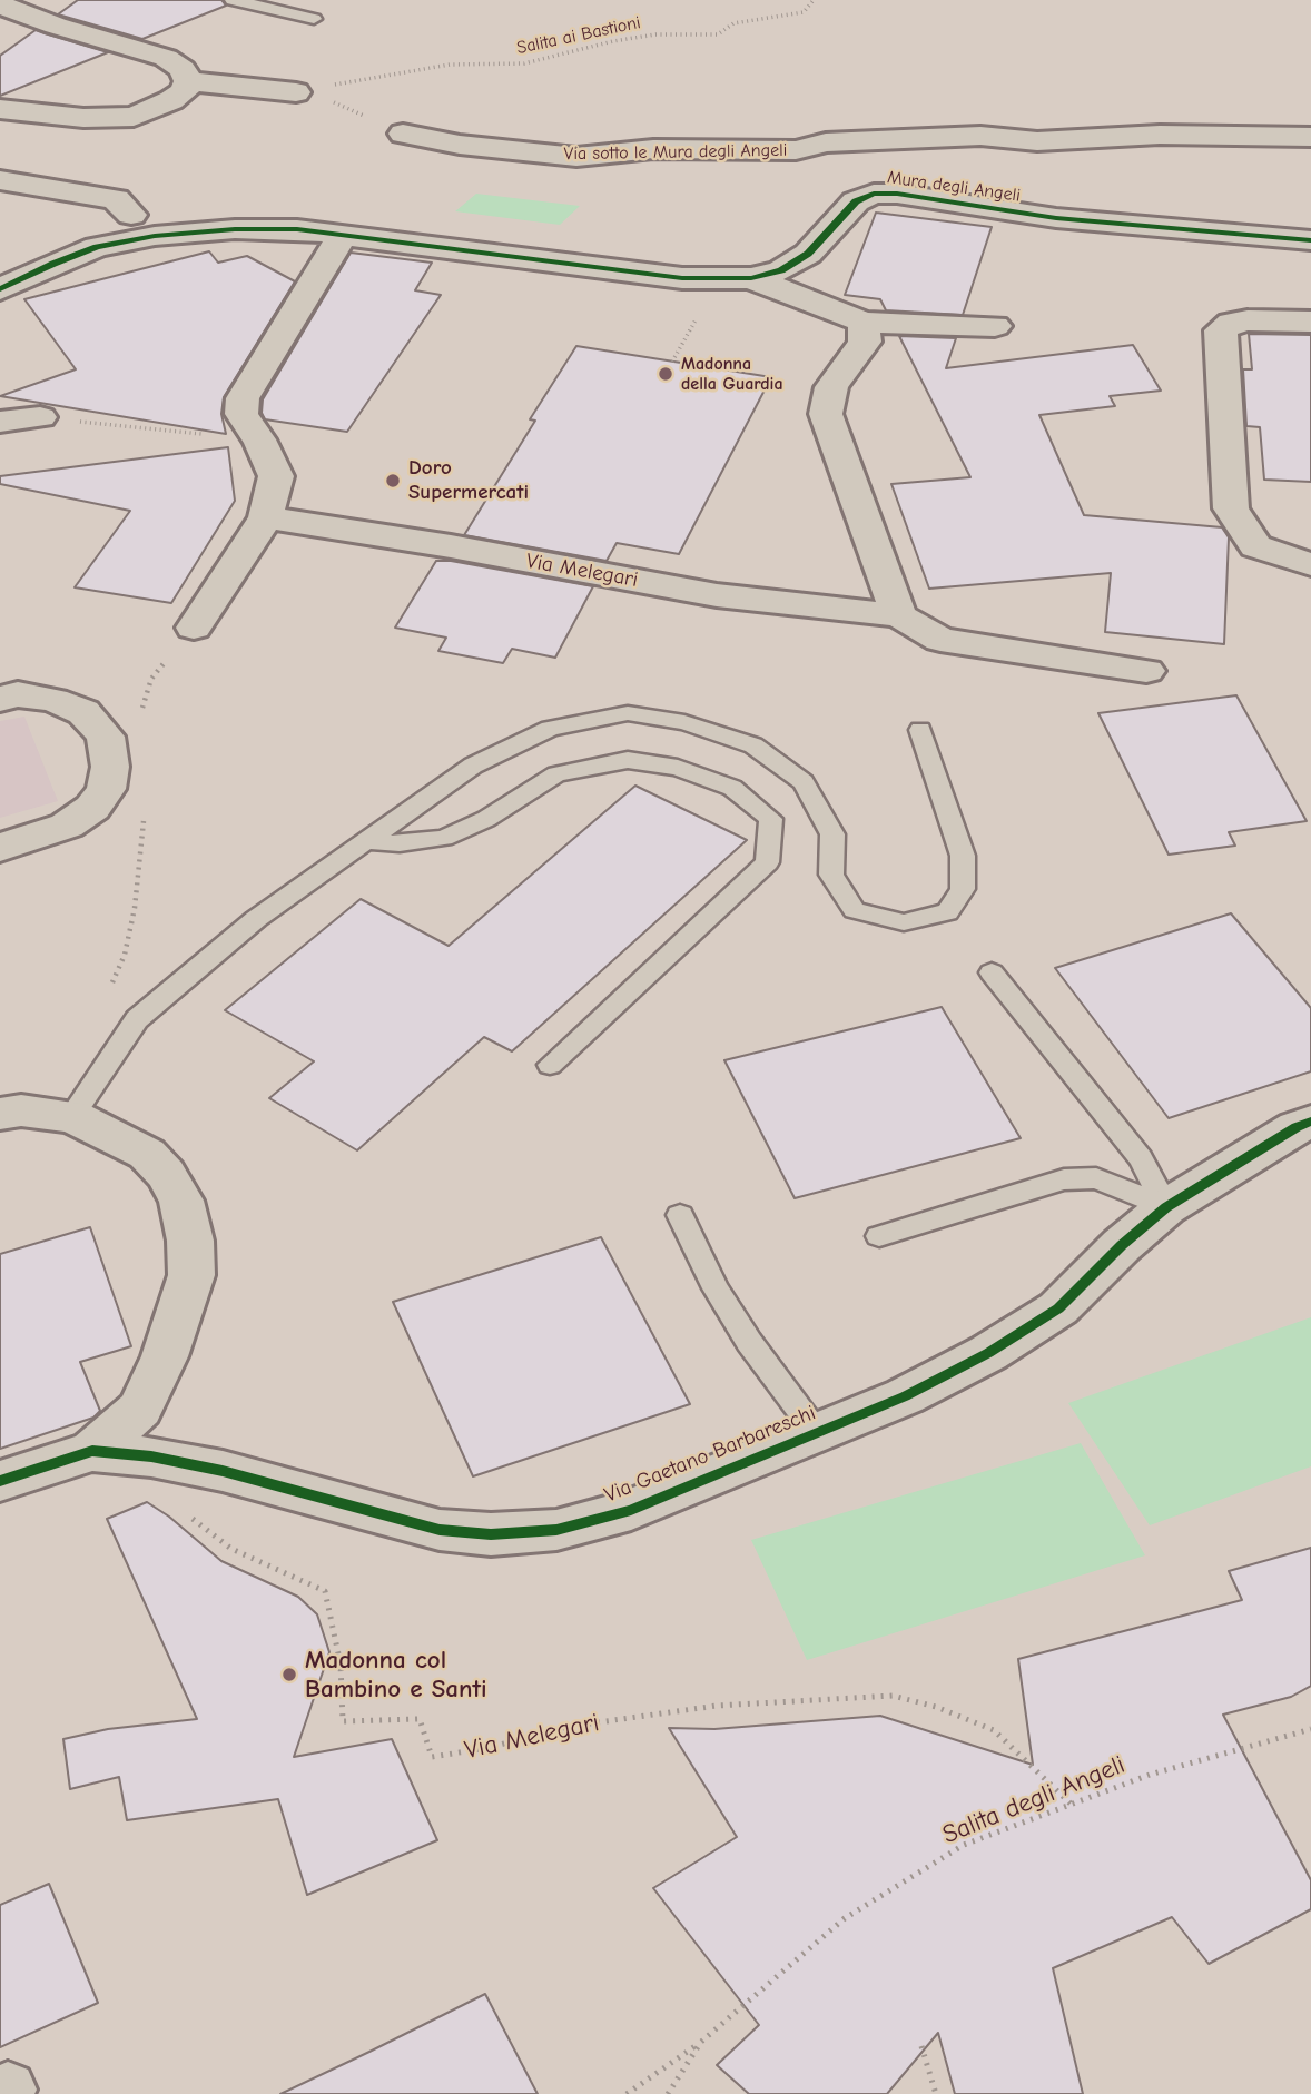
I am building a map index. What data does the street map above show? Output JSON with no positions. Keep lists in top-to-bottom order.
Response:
{
  "streets": {
    "street": [
      "Via sotto le Mura degli Angeli",
      "Mura degli Angeli",
      "Via Melegari",
      "Via Gaetano Barbareschi"
    ],
    "path": ["Salita ai Bastioni", "Salita degli Angeli"]
  },
  "crossings": [
    ["Via Melegari", "Via Gaetano Barbareschi"],
    ["Via Melegari", "Salita degli Angeli"]
  ],
  "places": ["Madonna della Guardia", "Doro Supermercati", "Madonna col Bambino e Santi"]
}
